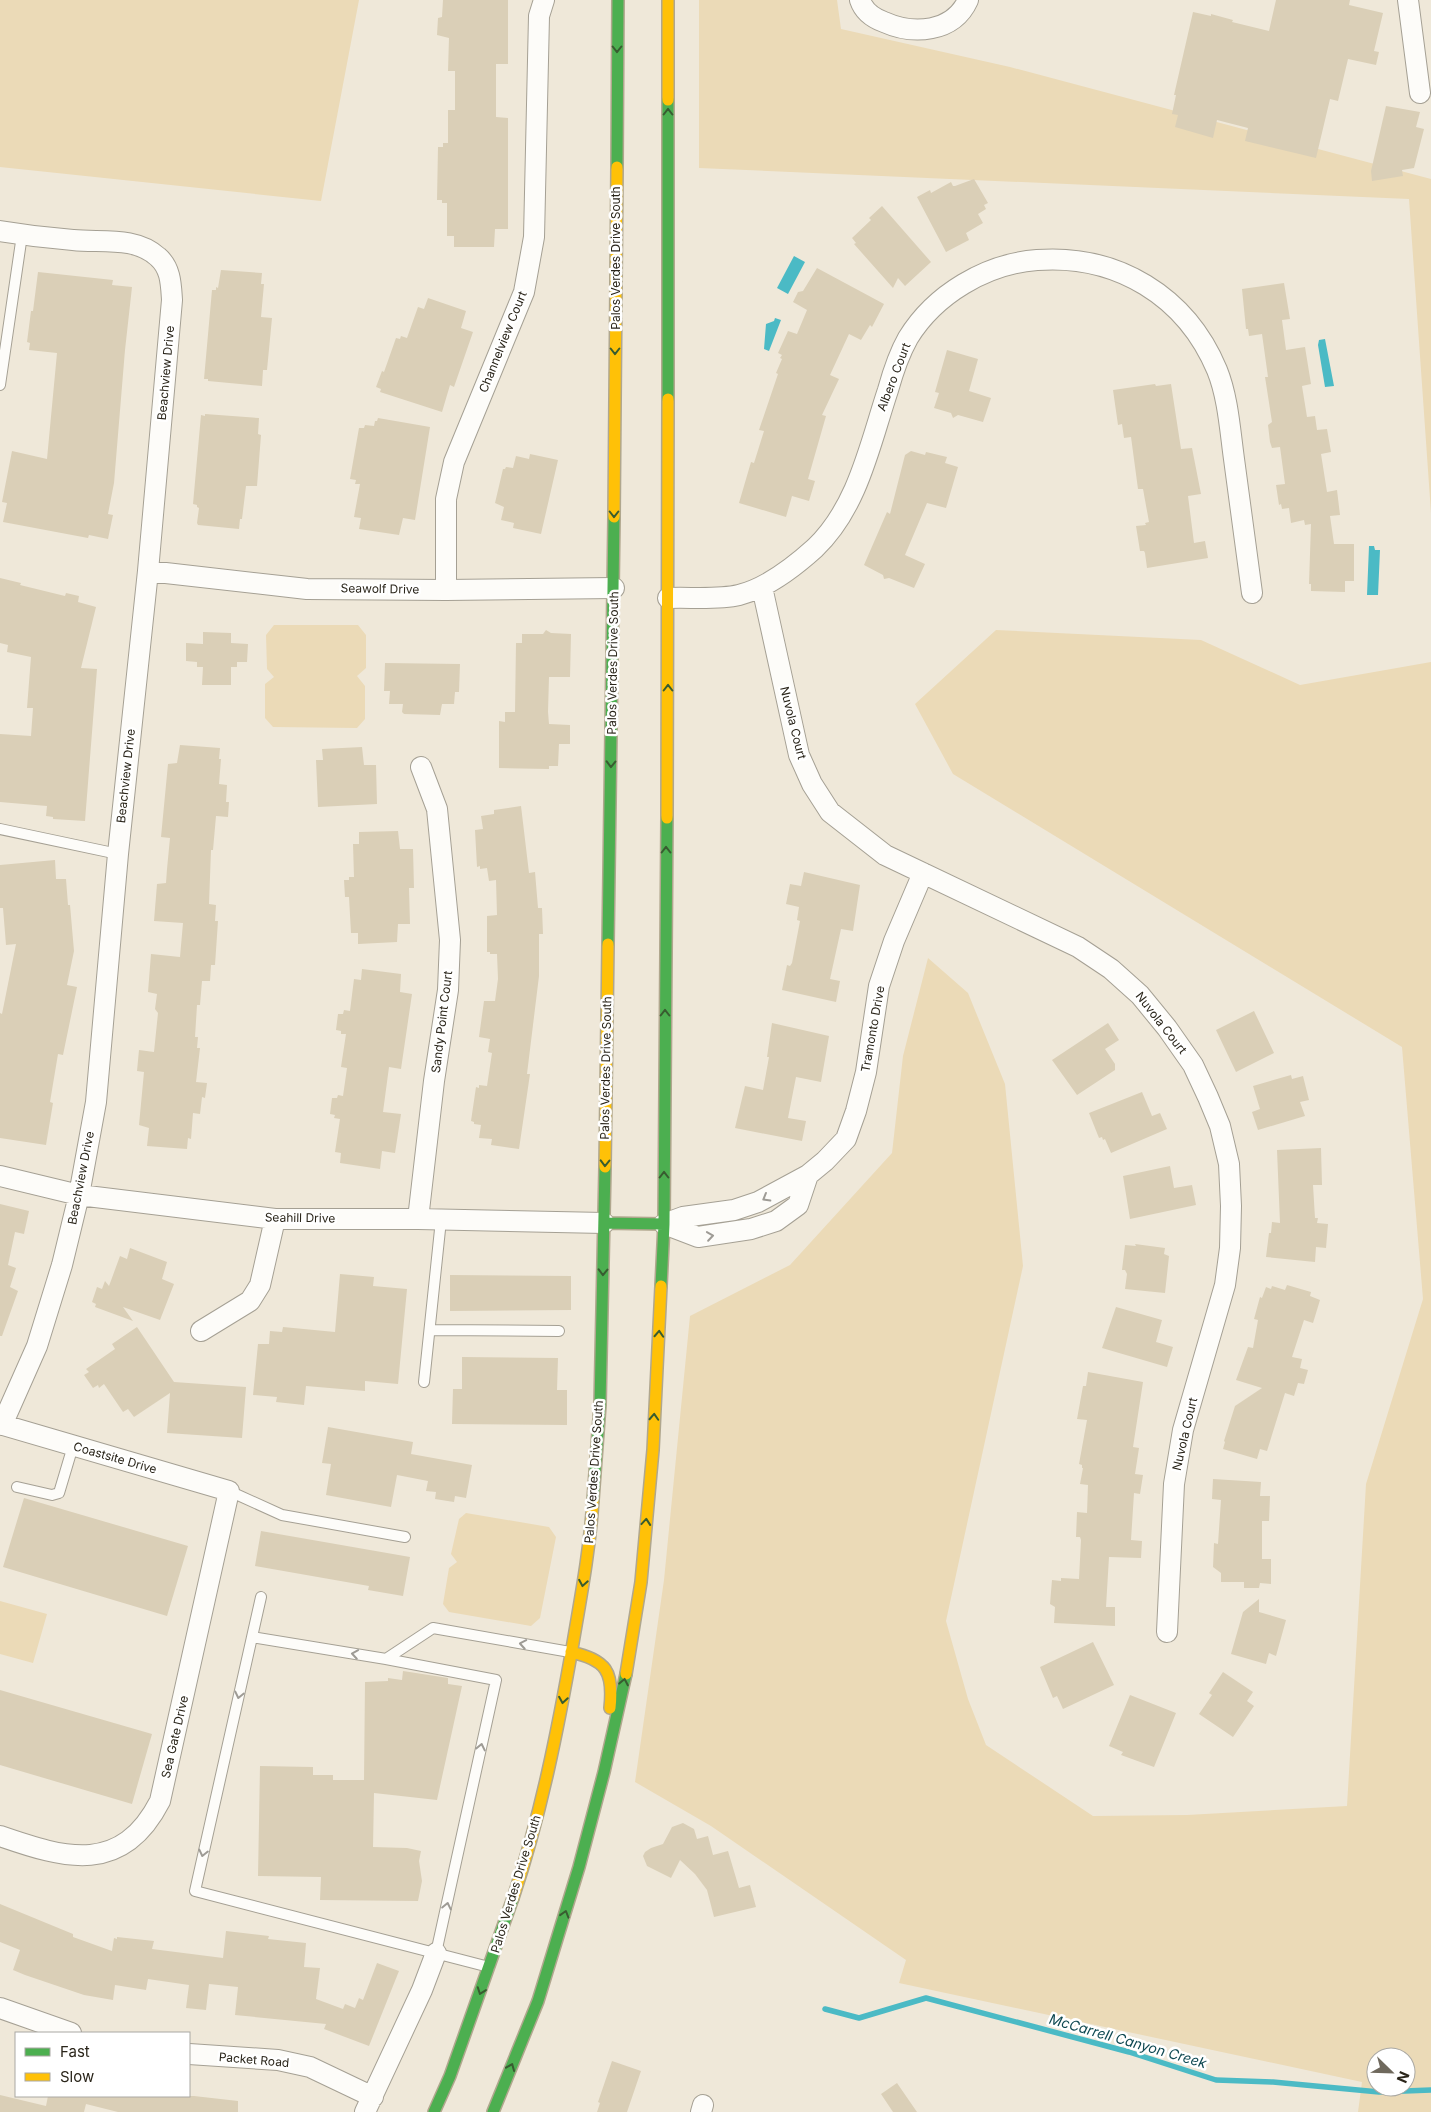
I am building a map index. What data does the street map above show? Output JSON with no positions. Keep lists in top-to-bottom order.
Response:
{
  "streets": {
    "main road": ["Palos Verdes Drive South"],
    "street": [
      "Channelview Court",
      "Beachview Drive",
      "Albero Court",
      "Seawolf Drive",
      "Nuvola Court",
      "Sandy Point Court",
      "Tramonto Drive",
      "Seahill Drive",
      "Coastsite Drive",
      "Sea Gate Drive",
      "Packet Road"
    ]
  },
  "crossings": [
    ["Palos Verdes Drive South", "Seawolf Drive"],
    ["Palos Verdes Drive South", "Seahill Drive"],
    ["Channelview Court", "Seawolf Drive"],
    ["Beachview Drive", "Seawolf Drive"],
    ["Beachview Drive", "Seahill Drive"],
    ["Beachview Drive", "Coastsite Drive"],
    ["Albero Court", "Nuvola Court"],
    ["Nuvola Court", "Tramonto Drive"],
    ["Sandy Point Court", "Seahill Drive"],
    ["Coastsite Drive", "Sea Gate Drive"]
  ],
  "water": ["McCarrell Canyon Creek"],
  "legend": ["Fast", "Slow"],
  "north": "bottom right"
}
